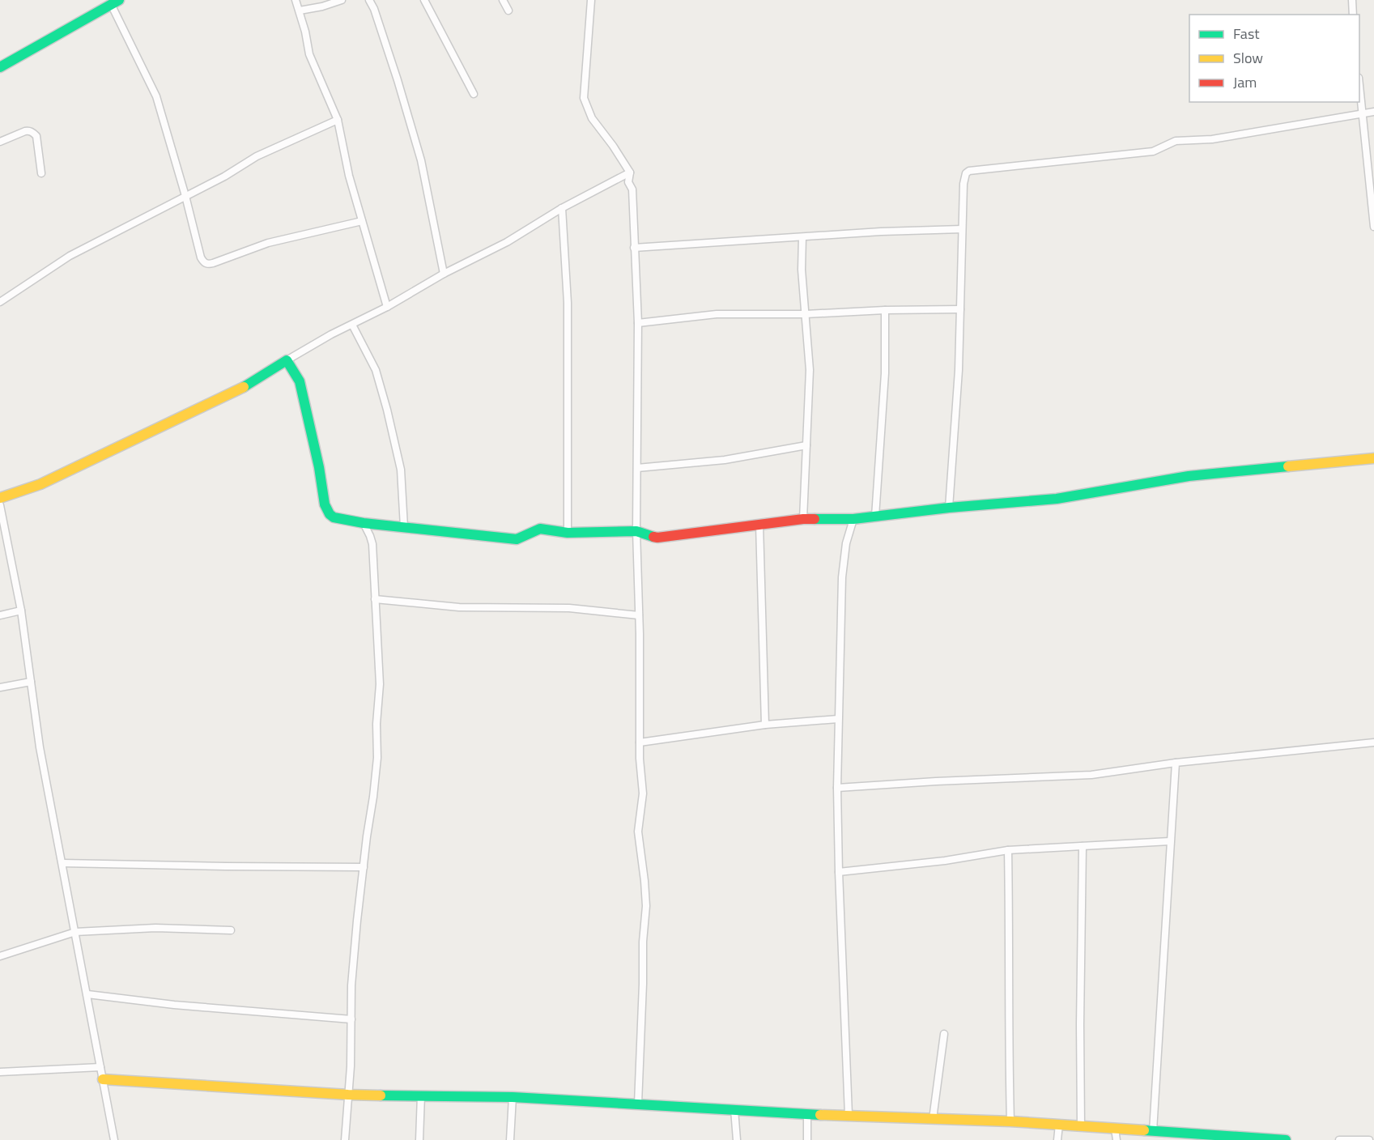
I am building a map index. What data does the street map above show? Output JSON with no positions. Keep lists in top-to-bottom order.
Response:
{
  "legend": ["Fast", "Slow", "Jam"]
}
